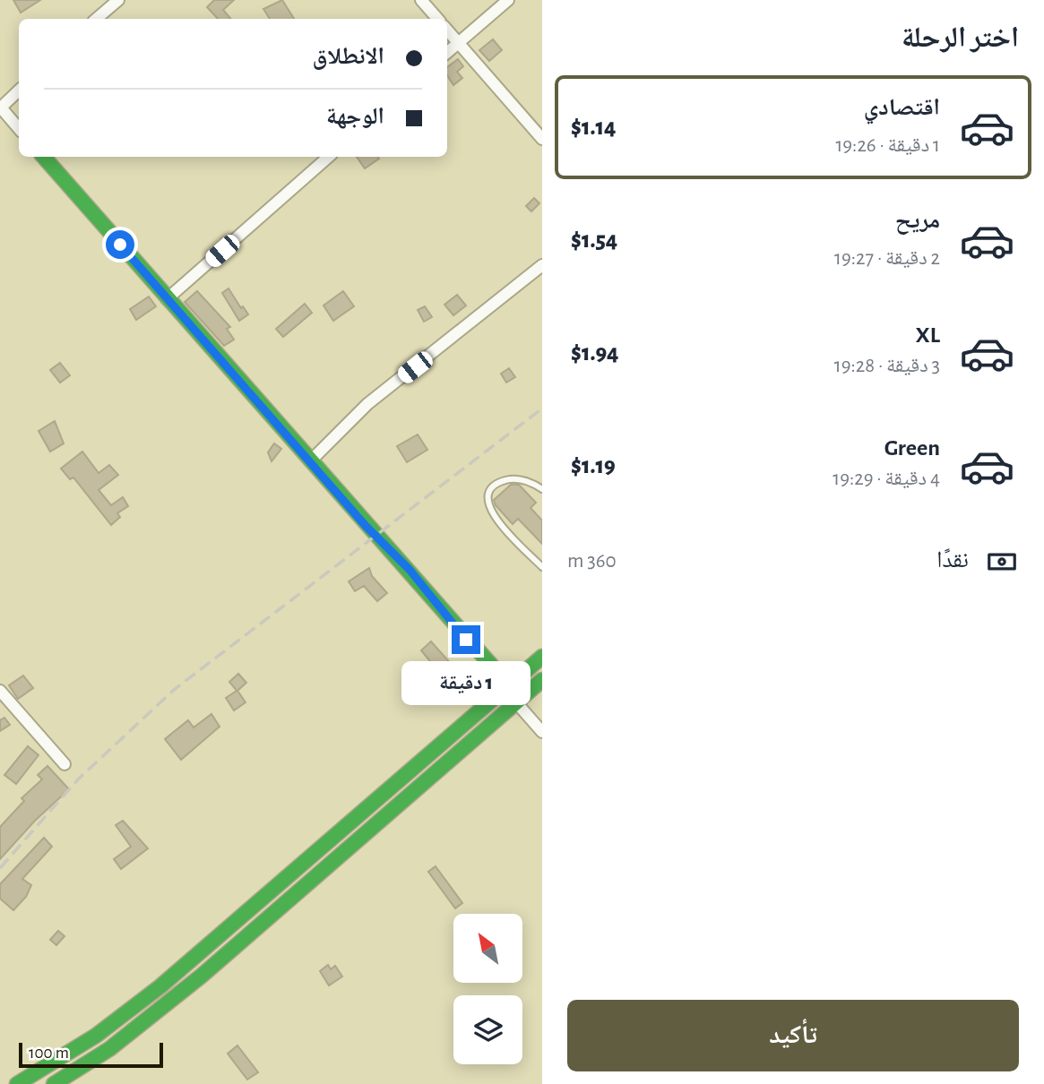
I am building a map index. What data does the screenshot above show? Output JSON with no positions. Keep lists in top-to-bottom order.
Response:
{
  "scale_bar": "100 m",
  "north": "top left",
  "page": {
    "heading": "اختر الرحلة",
    "banner": ["الانطلاق", "الوجهة"],
    "list": [
      {
        "name": "اقتصادي",
        "note": "1 دقيقة · 19:26",
        "value": "$1.14"
      },
      {
        "name": "مريح",
        "note": "2 دقيقة · 19:27",
        "value": "$1.54"
      },
      {
        "name": "XL",
        "note": "3 دقيقة · 19:28",
        "value": "$1.94"
      },
      {
        "name": "Green",
        "note": "4 دقيقة · 19:29",
        "value": "$1.19"
      }
    ],
    "pay": ["نقدًا", "360 m"],
    "bubble": "1 دقيقة",
    "buttons": "تأكيد",
    "scale": "100 m"
  }
}
